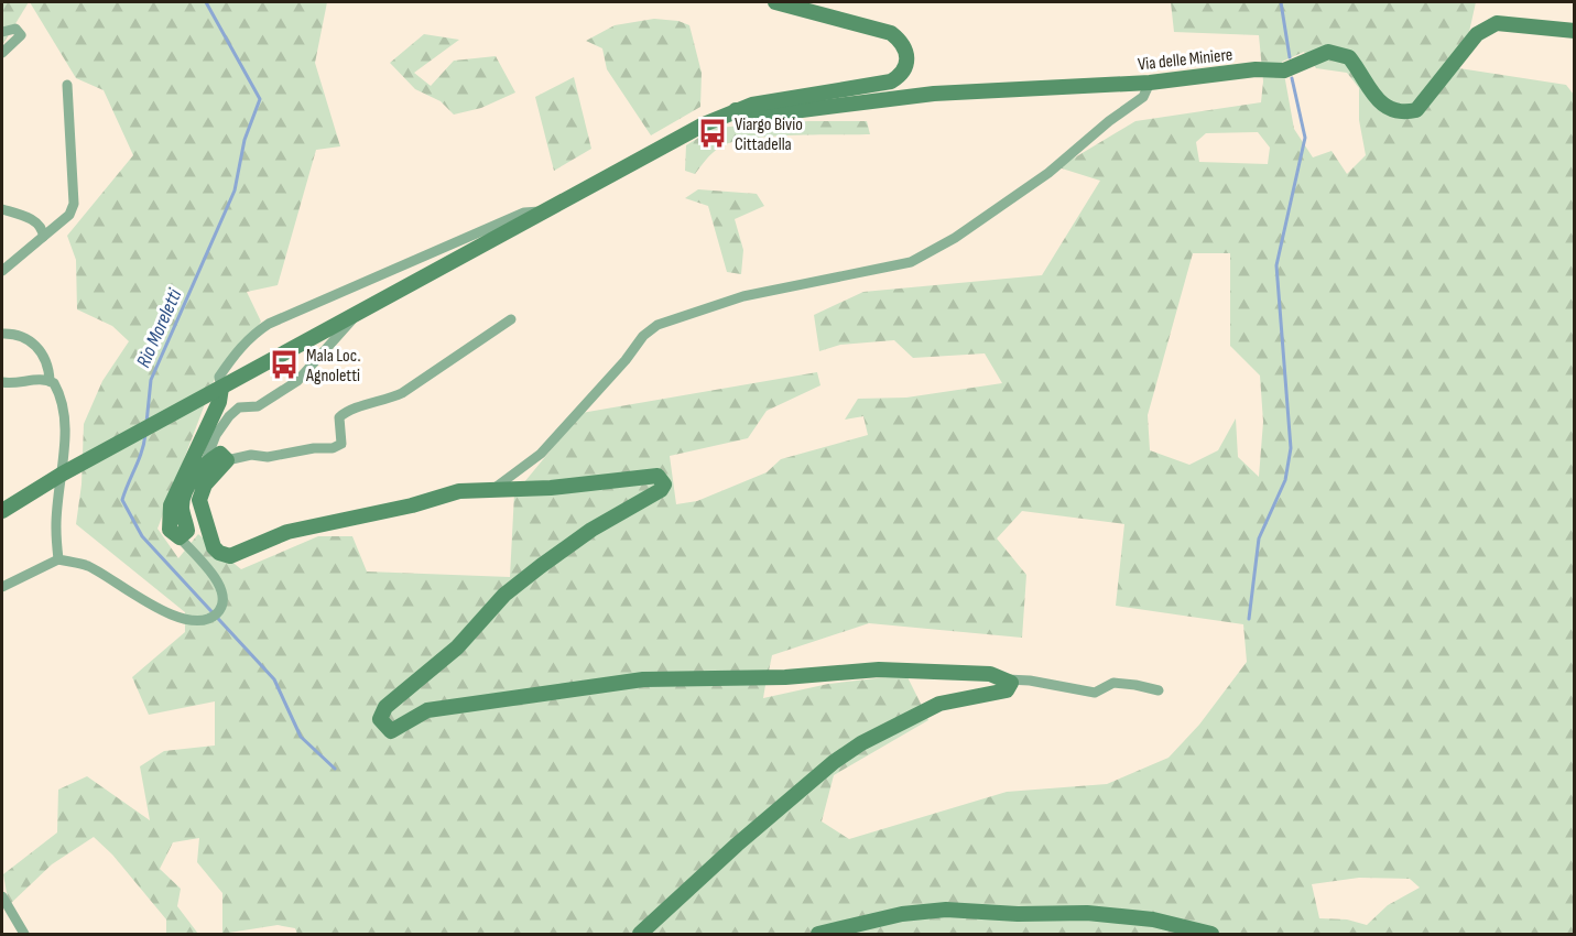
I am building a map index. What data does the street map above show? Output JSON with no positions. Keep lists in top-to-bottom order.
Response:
{
  "streets": {
    "street": ["Via delle Miniere"]
  },
  "water": ["Rio Moreletti"],
  "places": {
    "bus stop": ["Viargo Bivio Cittadella", "Mala Loc. Agnoletti"]
  }
}
